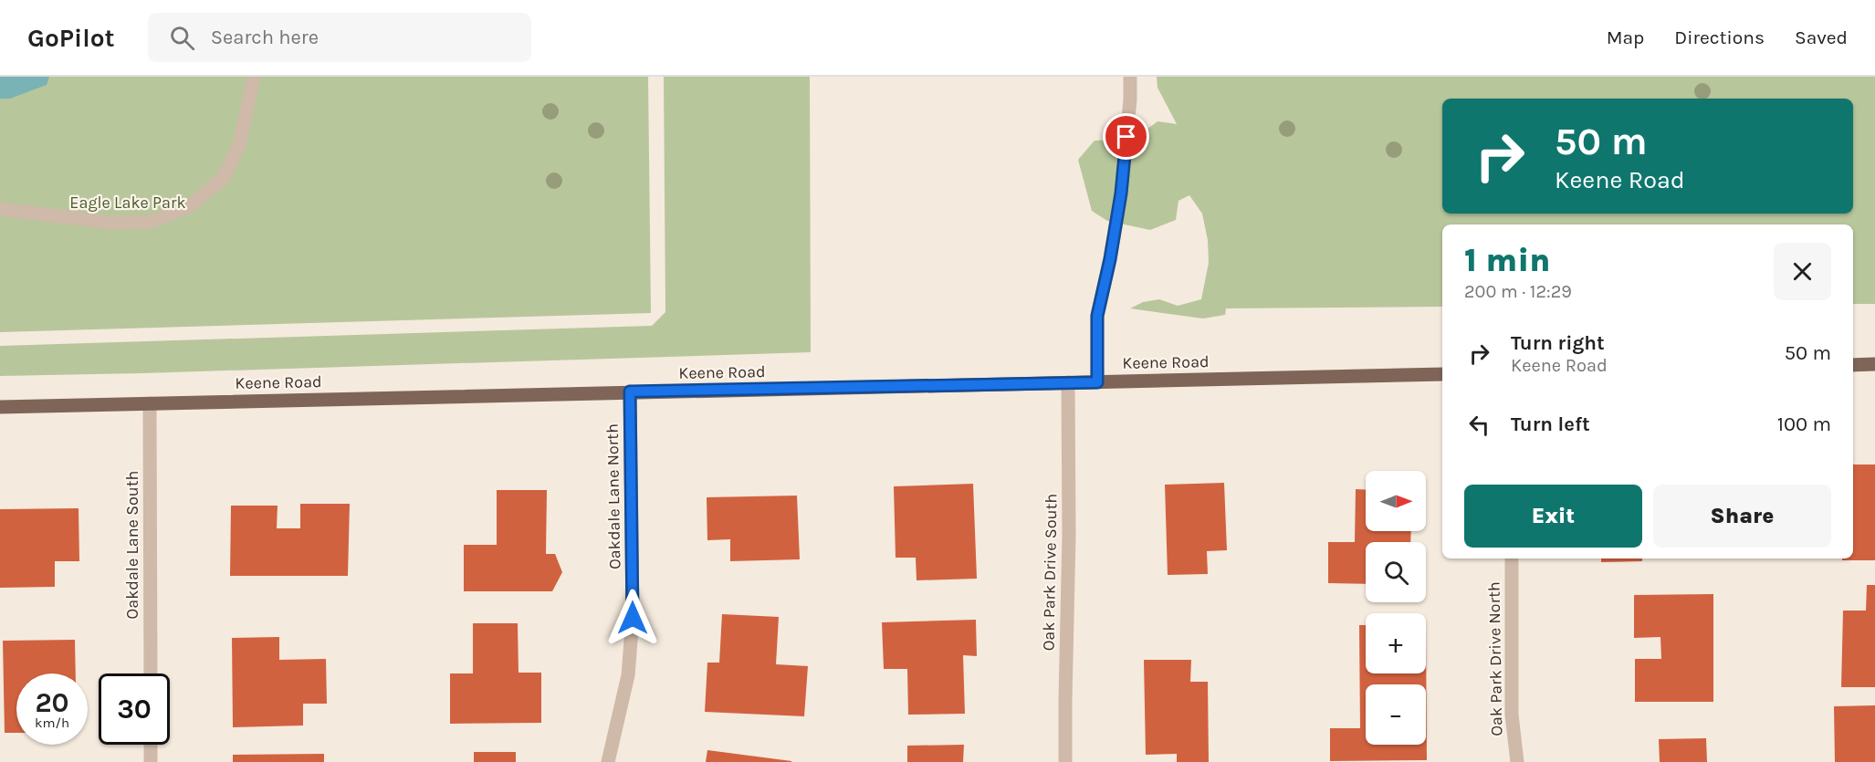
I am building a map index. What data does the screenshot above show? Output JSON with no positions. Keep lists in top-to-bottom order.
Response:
{
  "streets": {
    "main road": ["Keene Road"],
    "street": [
      "Oakdale Lane North",
      "Oakdale Lane South",
      "Oak Park Drive South",
      "Oak Park Drive North"
    ]
  },
  "crossings": [
    ["Keene Road", "Oakdale Lane North"],
    ["Keene Road", "Oakdale Lane South"],
    ["Keene Road", "Oak Park Drive South"]
  ],
  "parks": ["Eagle Lake Park"],
  "north": "right",
  "page": {
    "header": "GoPilot",
    "search": "Search here",
    "nav": ["Map", "Directions", "Saved"],
    "turn": ["50 m", "Keene Road"],
    "heading": ["1 min", "200 m · 12:29"],
    "list": [
      {
        "name": "Turn right",
        "note": "Keene Road",
        "value": "50 m"
      },
      {
        "name": "Turn left",
        "value": "100 m"
      }
    ],
    "map_buttons": ["+", "−"],
    "buttons": ["Exit", "Share"],
    "speed": "20 km/h",
    "limit": "30"
  }
}
